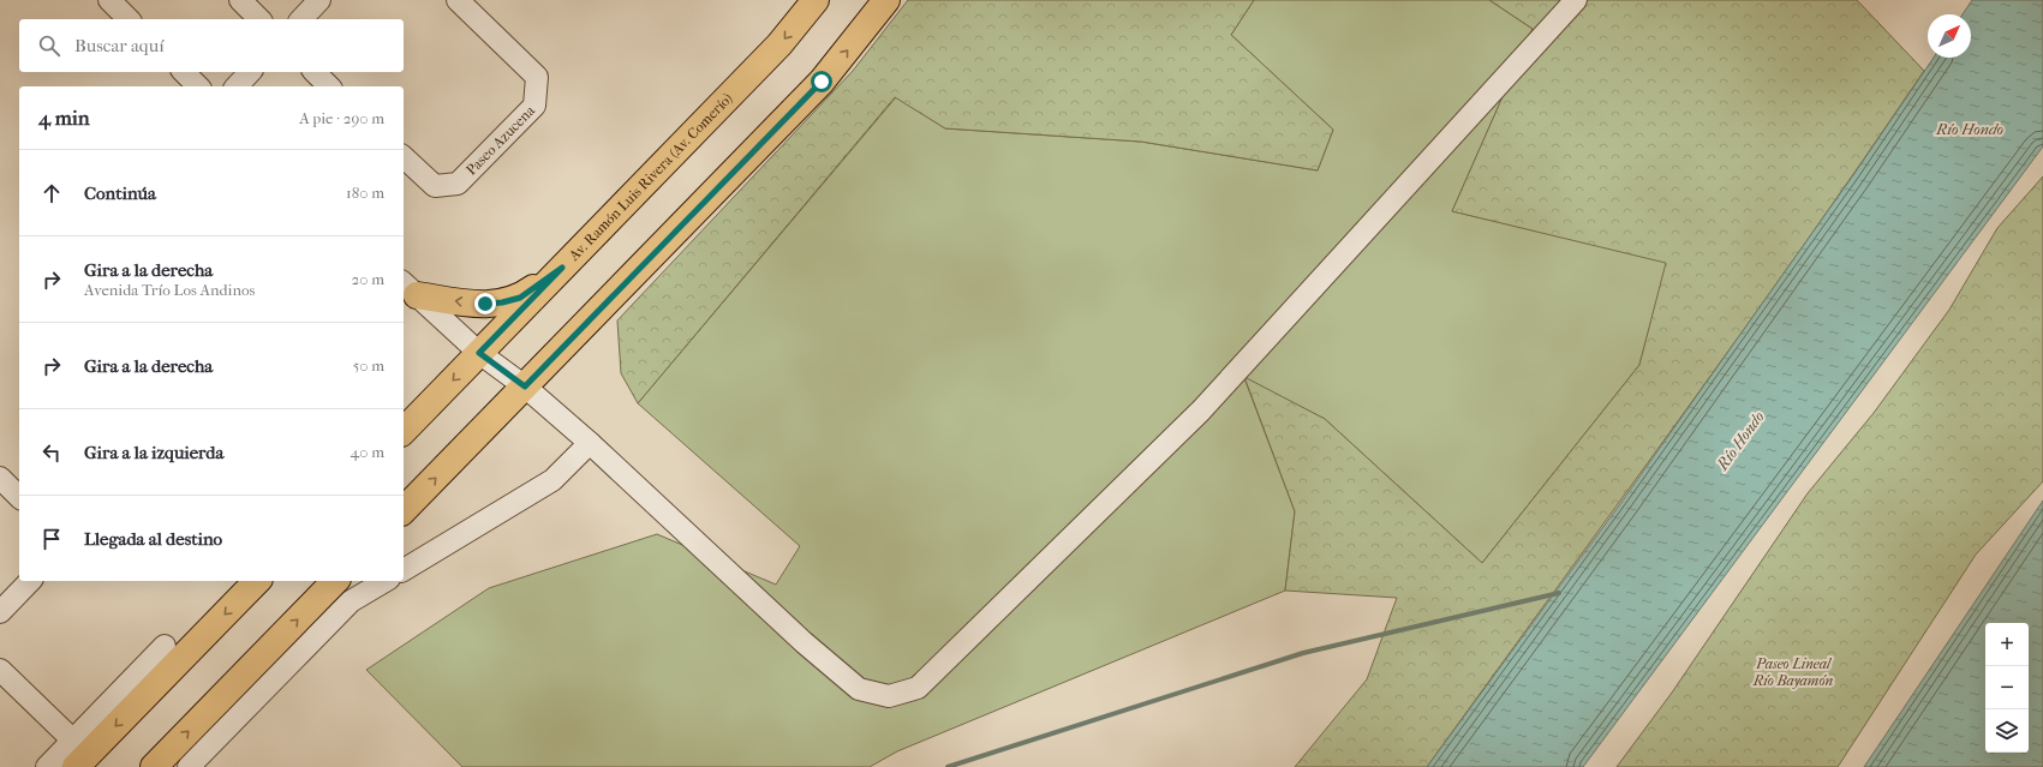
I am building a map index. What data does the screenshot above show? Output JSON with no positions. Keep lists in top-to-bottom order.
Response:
{
  "streets": {
    "main road": ["Av. Ramón Luis Rivera (Av. Comerío)"],
    "street": ["Paseo Azucena"]
  },
  "water": ["Río Hondo"],
  "parks": ["Paseo Lineal Río Bayamón"],
  "north": "top right",
  "page": {
    "search": "Buscar aquí",
    "heading": ["4 min", "A pie · 290 m"],
    "list": [
      ["Continúa", "180 m"],
      ["Gira a la derecha", "Avenida Trío Los Andinos", "20 m"],
      ["Gira a la derecha", "50 m"],
      ["Gira a la izquierda", "40 m"],
      "Llegada al destino"
    ],
    "map_buttons": ["+", "−"]
  }
}
